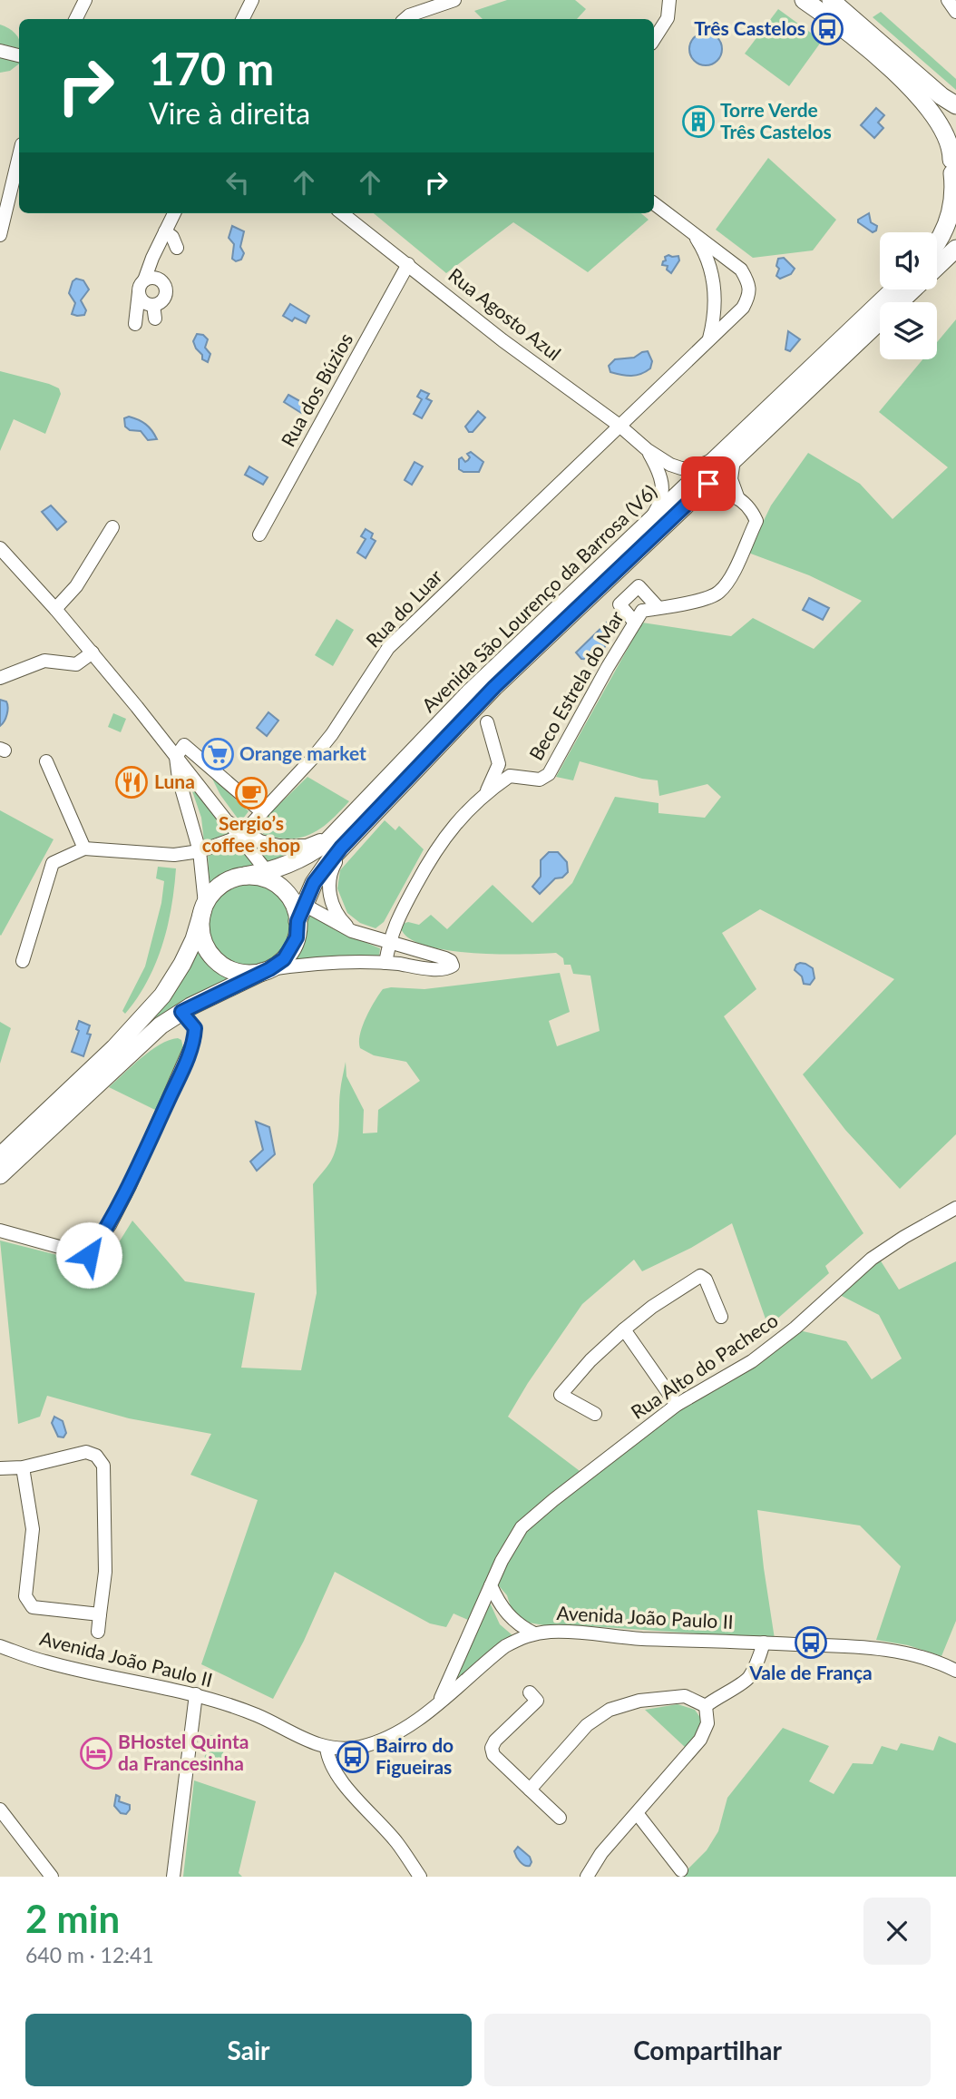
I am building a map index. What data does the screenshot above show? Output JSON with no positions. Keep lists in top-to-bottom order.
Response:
{
  "streets": {
    "main road": ["Avenida São Lourenço da Barrosa (V6)"],
    "street": [
      "Rua Agosto Azul",
      "Rua dos Búzios",
      "Rua do Luar",
      "Beco Estrela do Mar",
      "Rua Alto do Pacheco",
      "Avenida João Paulo II"
    ]
  },
  "crossings": [
    ["Rua Agosto Azul", "Rua dos Búzios"],
    ["Rua Agosto Azul", "Avenida São Lourenço da Barrosa (V6)"],
    ["Rua Agosto Azul", "Rua do Luar"],
    ["Rua Alto do Pacheco", "Avenida João Paulo II"]
  ],
  "places": {
    "bus stop": ["Três Castelos", "Vale de França", "Bairro do Figueiras"],
    "building": ["Torre Verde Três Castelos"],
    "supermarket": ["Orange market"],
    "restaurant": ["Luna"],
    "cafe": ["Sergio’s coffee shop"],
    "hotel": ["BHostel Quinta da Francesinha"]
  },
  "page": {
    "turn": ["170 m", "Vire à direita"],
    "heading": ["2 min", "640 m · 12:41"],
    "buttons": ["Sair", "Compartilhar"]
  }
}
